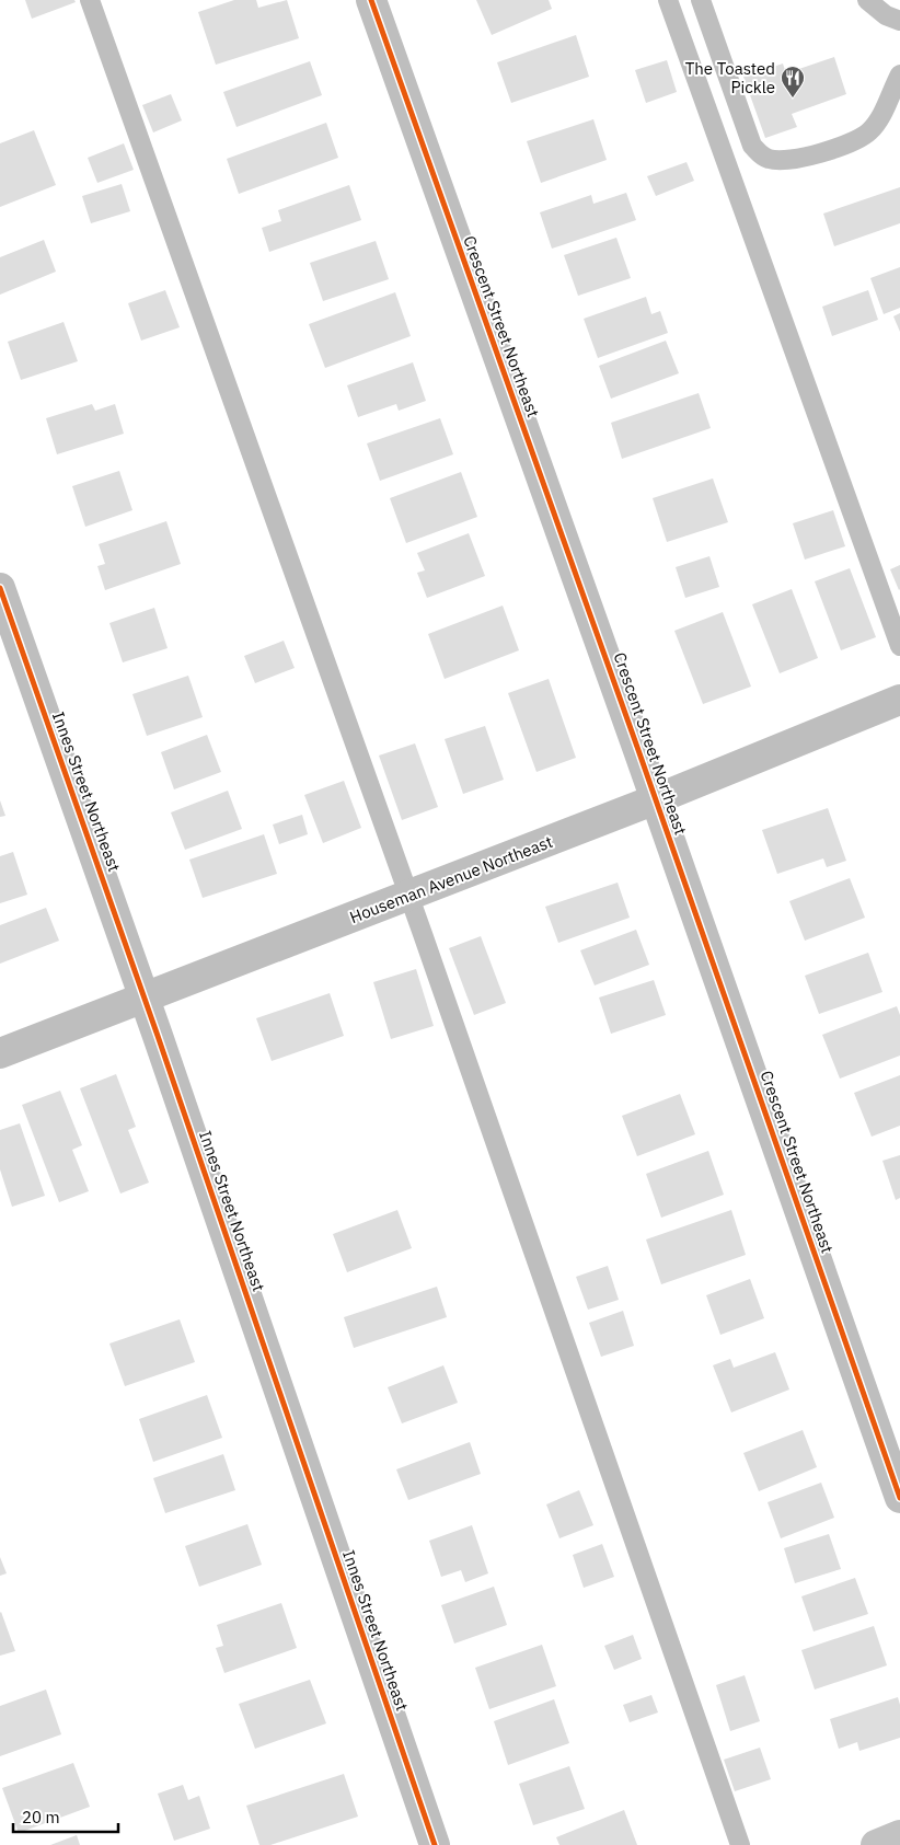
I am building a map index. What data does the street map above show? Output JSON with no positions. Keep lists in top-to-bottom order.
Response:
{
  "streets": {
    "street": ["Crescent Street Northeast", "Innes Street Northeast", "Houseman Avenue Northeast"]
  },
  "crossings": [
    ["Crescent Street Northeast", "Houseman Avenue Northeast"],
    ["Innes Street Northeast", "Houseman Avenue Northeast"]
  ],
  "places": {
    "restaurant": ["The Toasted Pickle"]
  },
  "scale_bar": "20 m"
}
